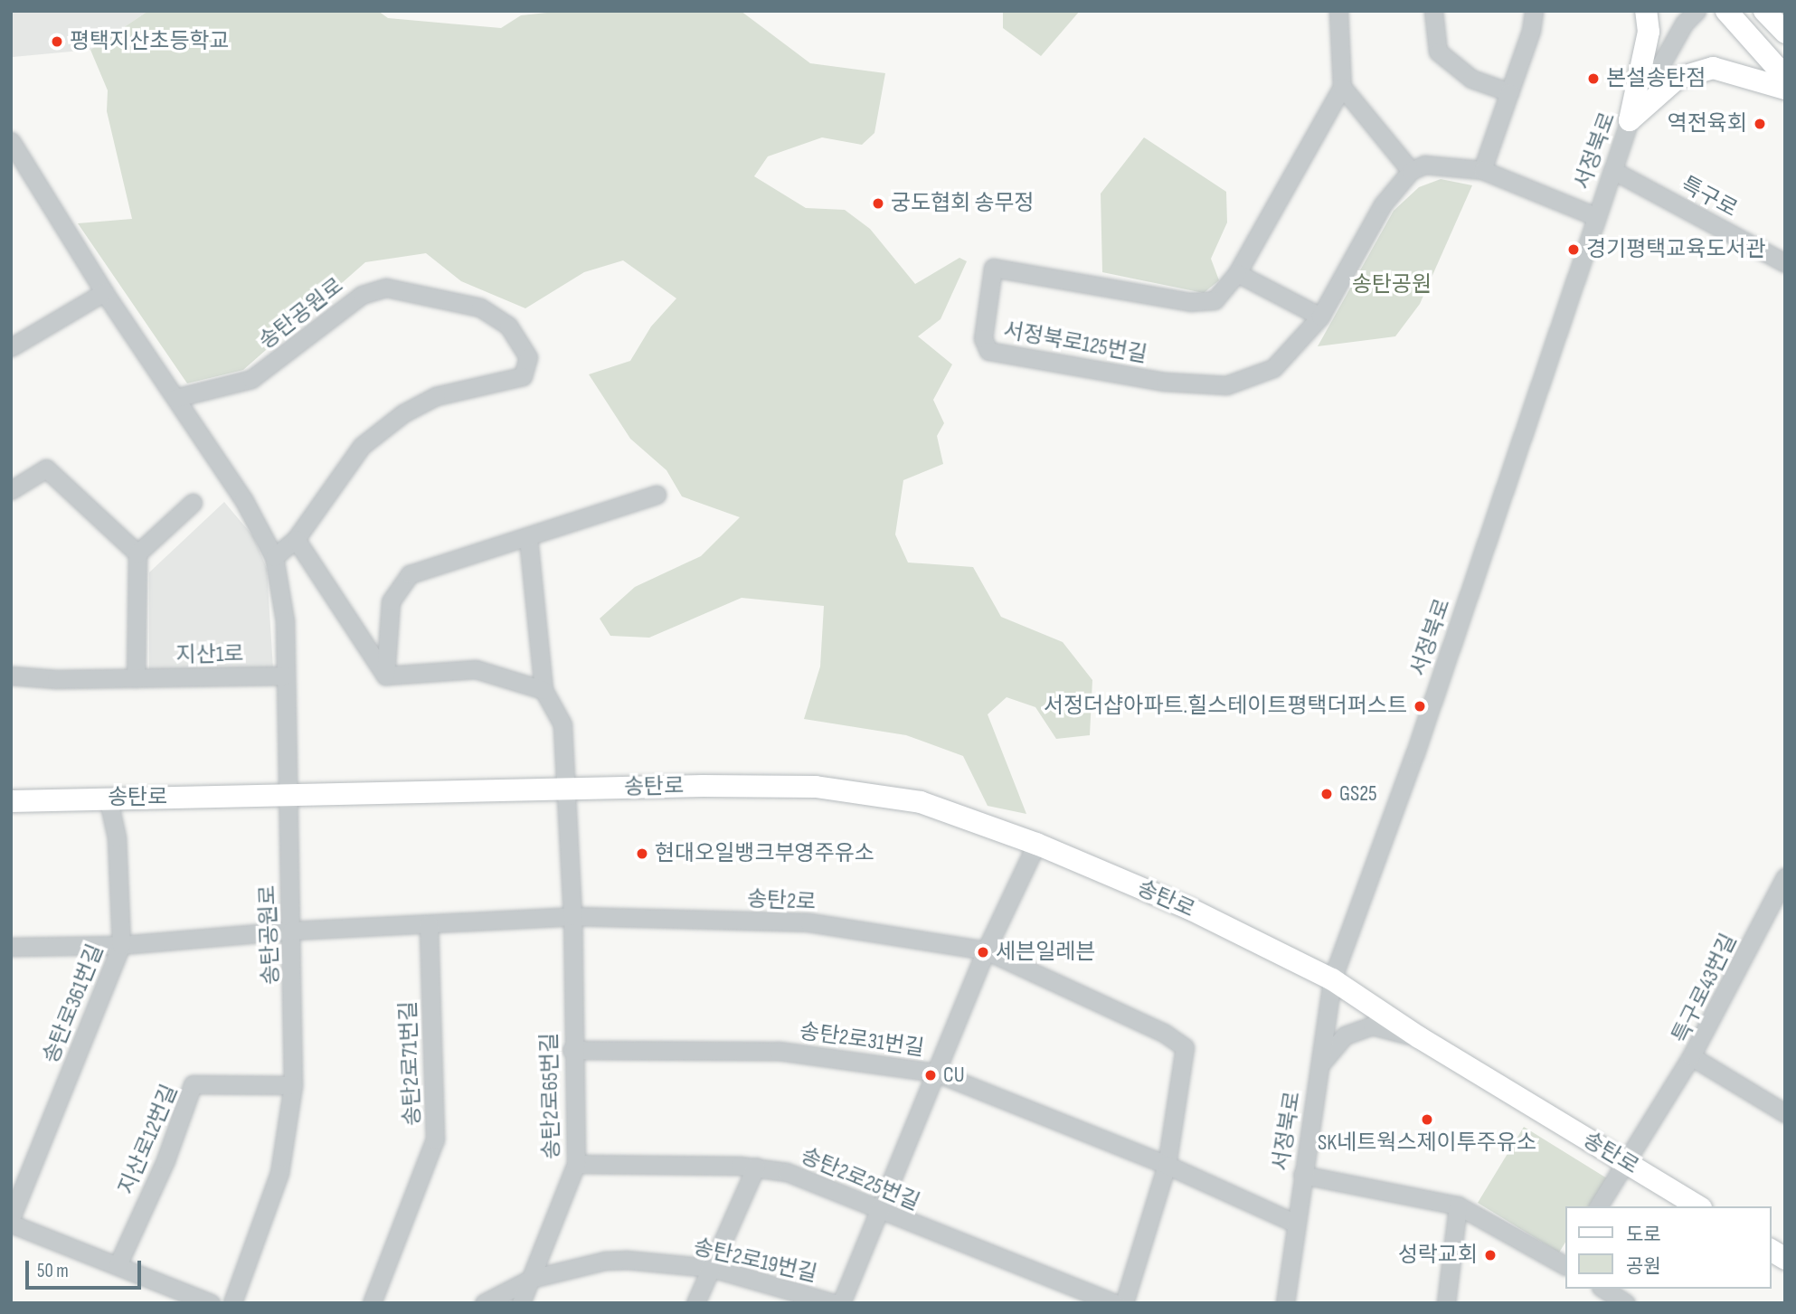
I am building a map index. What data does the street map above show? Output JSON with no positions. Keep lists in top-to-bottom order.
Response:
{
  "streets": {
    "main road": ["송탄로"],
    "street": [
      "서정북로",
      "특구로",
      "송탄공원로",
      "서정북로125번길",
      "지산1로",
      "송탄2로",
      "특구로43번길",
      "송탄로361번길",
      "송탄2로31번길",
      "송탄2로71번길",
      "송탄2로65번길",
      "지산로12번길",
      "송탄2로25번길",
      "송탄2로19번길"
    ]
  },
  "crossings": [
    ["서정북로", "특구로"],
    ["서정북로", "송탄로"],
    ["송탄공원로", "지산1로"],
    ["송탄공원로", "송탄로"],
    ["송탄공원로", "송탄2로"],
    ["송탄공원로", "지산로12번길"],
    ["송탄로", "송탄로361번길"],
    ["송탄2로", "송탄로361번길"],
    ["송탄2로", "송탄2로31번길"],
    ["송탄2로", "송탄2로71번길"],
    ["송탄2로", "송탄2로65번길"],
    ["송탄2로31번길", "송탄2로65번길"],
    ["송탄2로65번길", "송탄2로25번길"],
    ["송탄2로65번길", "송탄2로19번길"]
  ],
  "parks": ["송탄공원"],
  "places": [
    "평택지산초등학교",
    "본설송탄점",
    "역전육회",
    "궁도협회 송무정",
    "경기평택교육도서관",
    "서정더샵아파트.힐스테이트평택더퍼스트",
    "GS25",
    "현대오일뱅크부영주유소",
    "세븐일레븐",
    "CU",
    "SK네트웍스제이투주유소",
    "성락교회"
  ],
  "legend": ["도로", "공원"],
  "scale_bar": "50 m"
}
